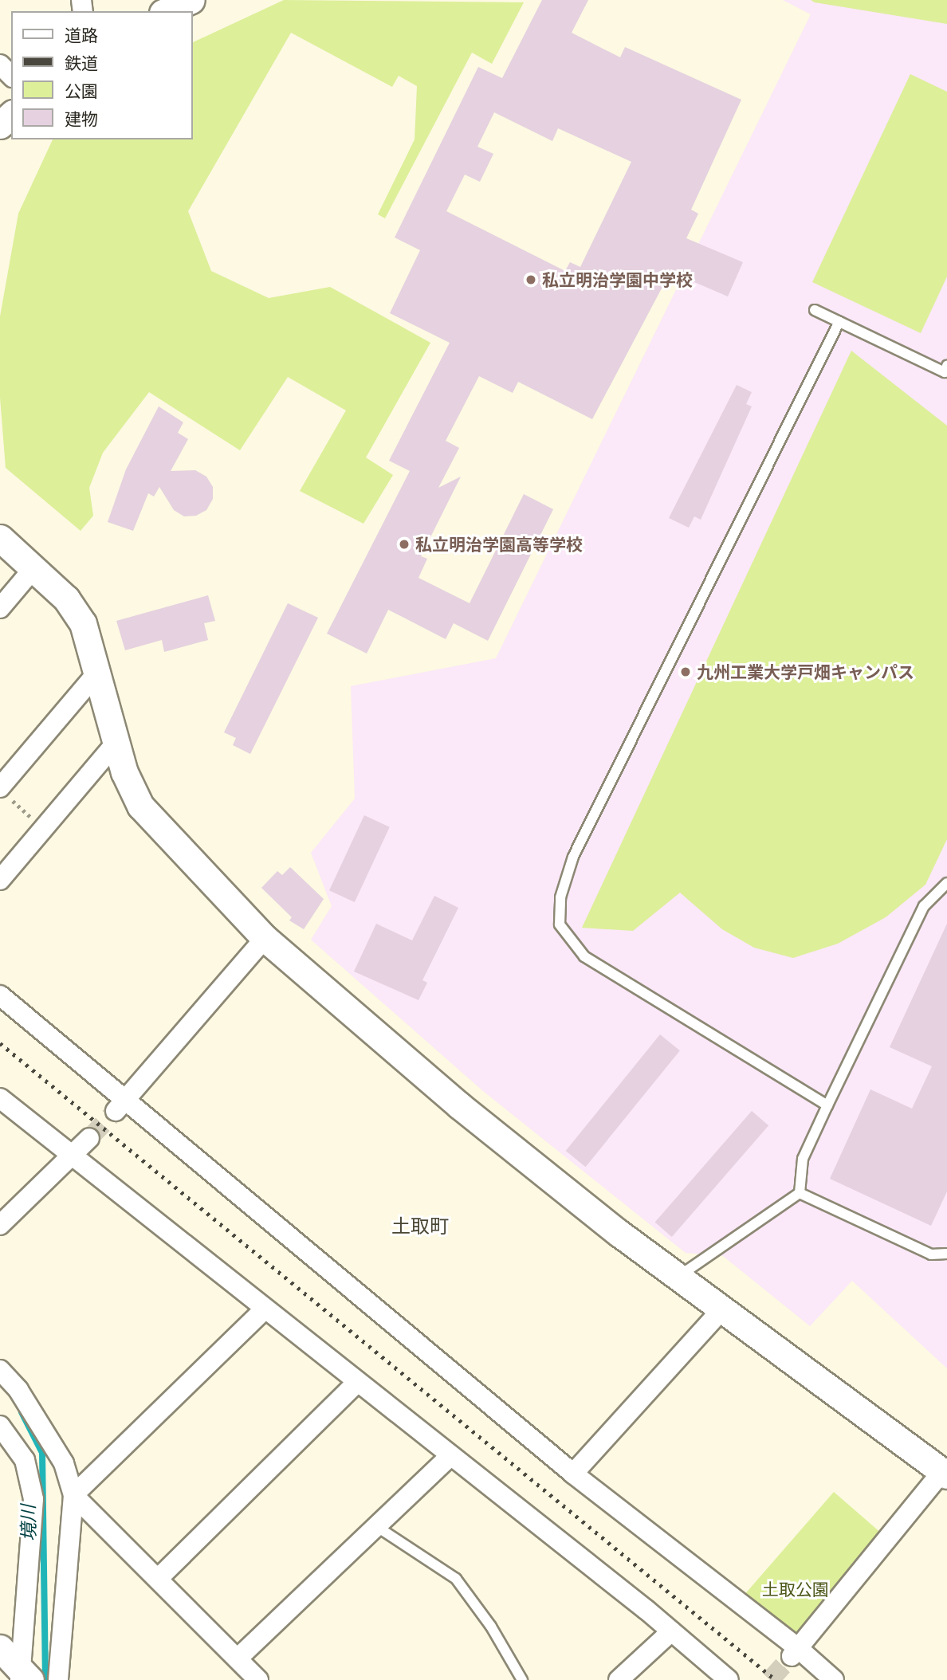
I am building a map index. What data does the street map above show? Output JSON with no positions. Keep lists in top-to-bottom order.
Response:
{
  "districts": ["土取町"],
  "water": ["境川"],
  "parks": ["土取公園"],
  "places": ["私立明治学園中学校", "私立明治学園高等学校", "九州工業大学戸畑キャンパス"],
  "legend": [
    "道路",
    "鉄道",
    "公園",
    "建物"
  ]
}
